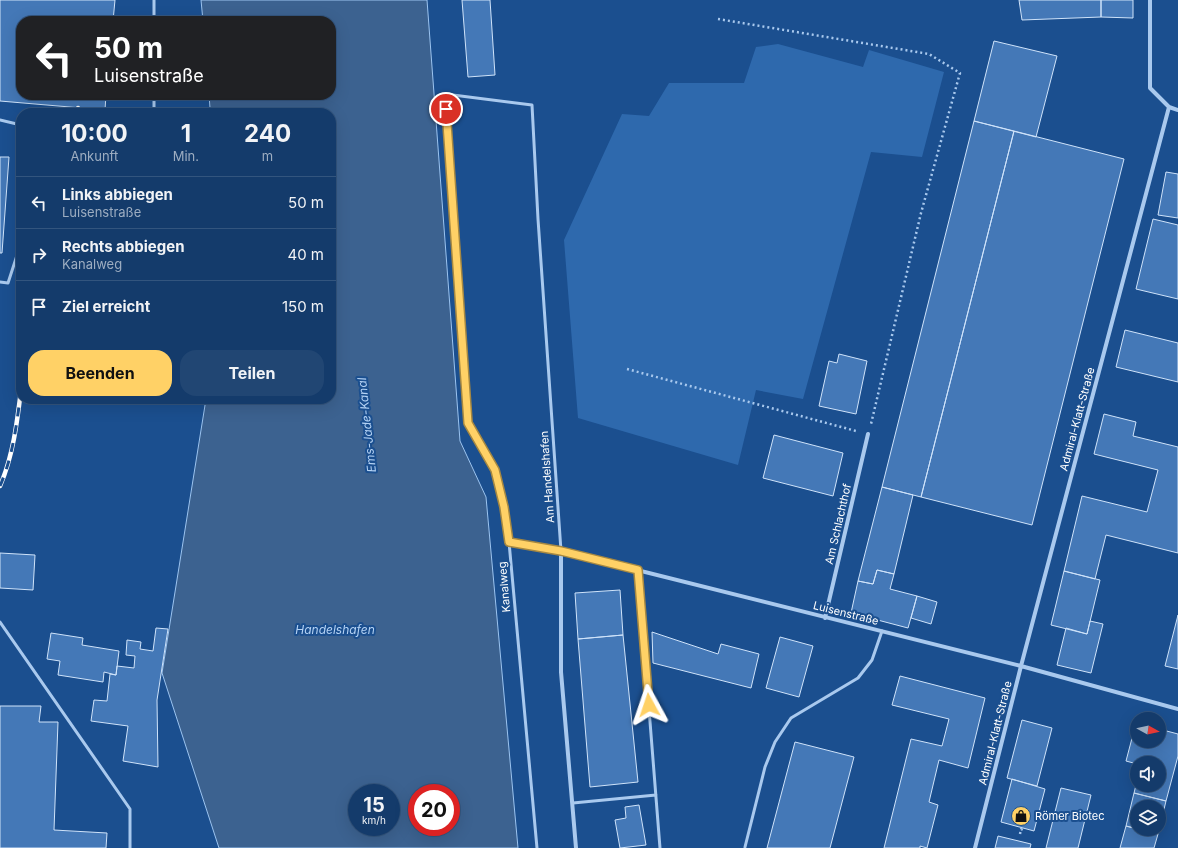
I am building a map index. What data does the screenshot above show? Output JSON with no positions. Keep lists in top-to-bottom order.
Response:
{
  "streets": {
    "street": [
      "Admiral-Klatt-Straße",
      "Am Handelshafen",
      "Am Schlachthof",
      "Luisenstraße"
    ],
    "lane": ["Kanalweg"]
  },
  "crossings": [
    ["Admiral-Klatt-Straße", "Luisenstraße"],
    ["Am Handelshafen", "Kanalweg"],
    ["Am Handelshafen", "Luisenstraße"],
    ["Am Schlachthof", "Luisenstraße"],
    ["Kanalweg", "Luisenstraße"]
  ],
  "water": ["Ems-Jade-Kanal", "Handelshafen"],
  "places": {
    "shop": ["Römer Biotec"]
  },
  "north": "right",
  "page": {
    "turn": ["50 m", "Luisenstraße"],
    "eta": [
      "10:00",
      "Ankunft",
      "1",
      "Min.",
      "240",
      "m"
    ],
    "list": [
      {
        "name": "Links abbiegen",
        "note": "Luisenstraße",
        "value": "50 m"
      },
      {
        "name": "Rechts abbiegen",
        "note": "Kanalweg",
        "value": "40 m"
      },
      {
        "name": "Ziel erreicht",
        "value": "150 m"
      }
    ],
    "buttons": ["Beenden", "Teilen"],
    "speed": "15 km/h",
    "limit": "20"
  }
}
